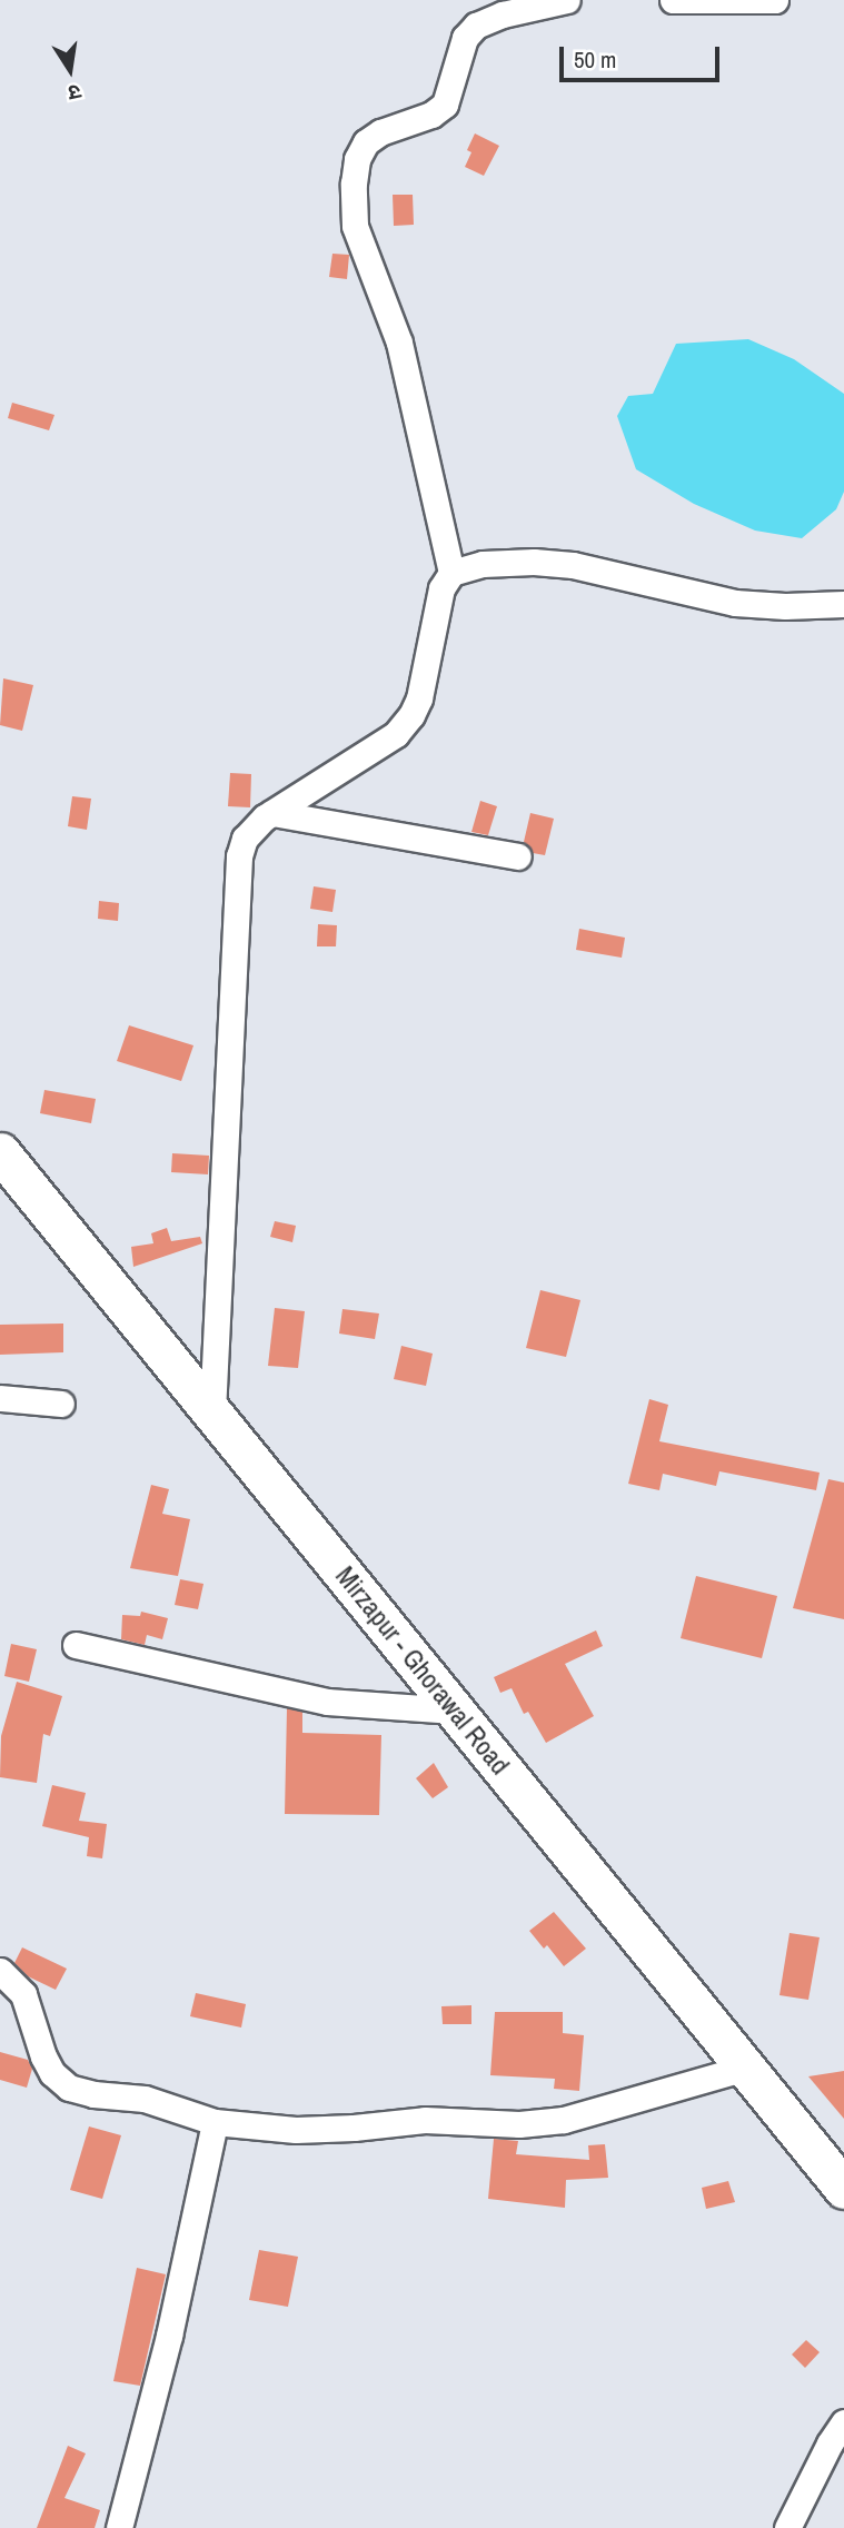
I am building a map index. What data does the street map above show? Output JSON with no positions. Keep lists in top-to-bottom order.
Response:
{
  "streets": {
    "main road": ["Mirzapur - Ghorawal Road"]
  },
  "scale_bar": "50 m",
  "north": "bottom"
}
